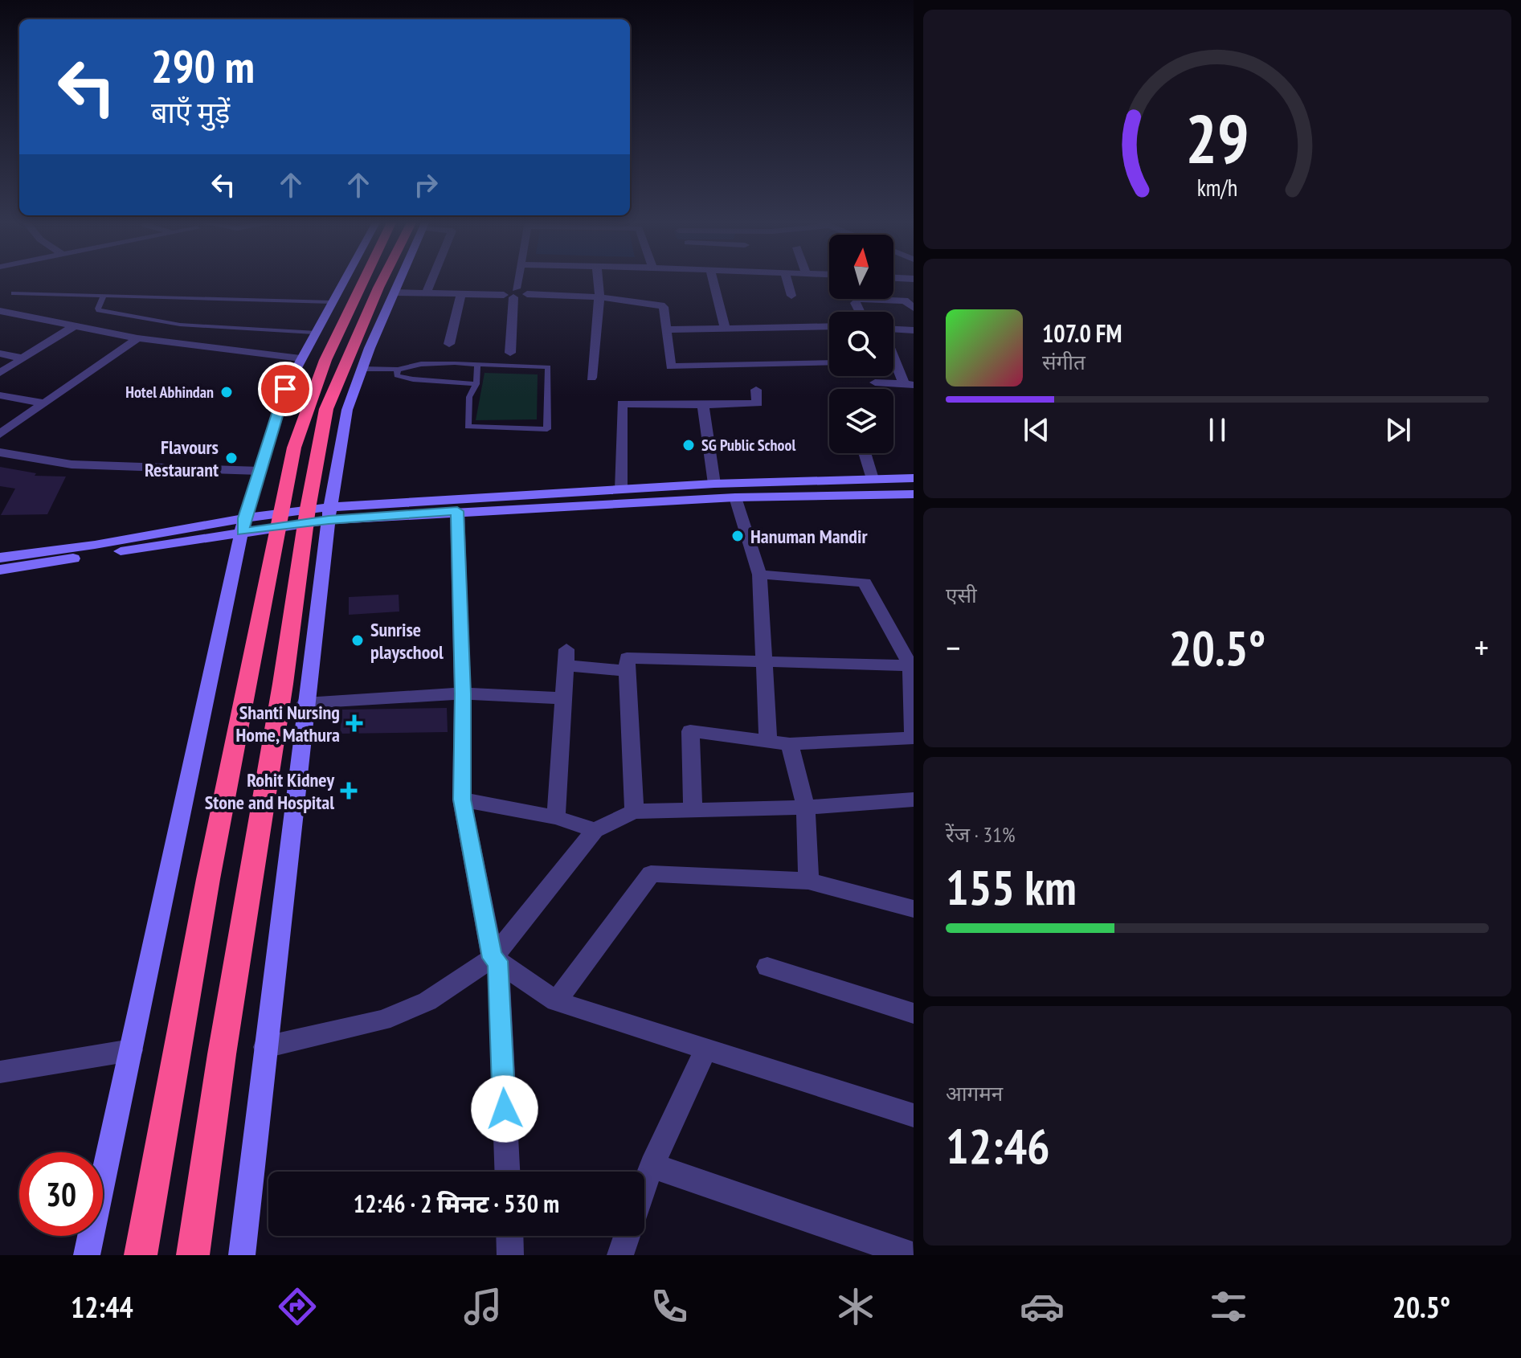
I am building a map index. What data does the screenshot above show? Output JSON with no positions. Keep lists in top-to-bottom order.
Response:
{
  "places": {
    "other": [
      "Hotel Abhindan",
      "SG Public School",
      "Flavours Restaurant",
      "Hanuman Mandir",
      "Sunrise playschool"
    ],
    "health": ["Shanti Nursing Home, Mathura", "Rohit Kidney Stone and Hospital"]
  },
  "north": "top",
  "page": {
    "turn": ["290 m", "बाएँ मुड़ें"],
    "song": ["107.0 FM", "संगीत"],
    "tile": [
      "एसी",
      ["रेंज · 31%", "155 km"],
      ["आगमन", "12:46"]
    ],
    "heat": ["−", "20.5°", "+"],
    "limit": "30",
    "trip": "12:46 · 2 मिनट · 530 m",
    "tabs": ["12:44", "20.5°"],
    "gauge": ["29", "km/h"]
  }
}
